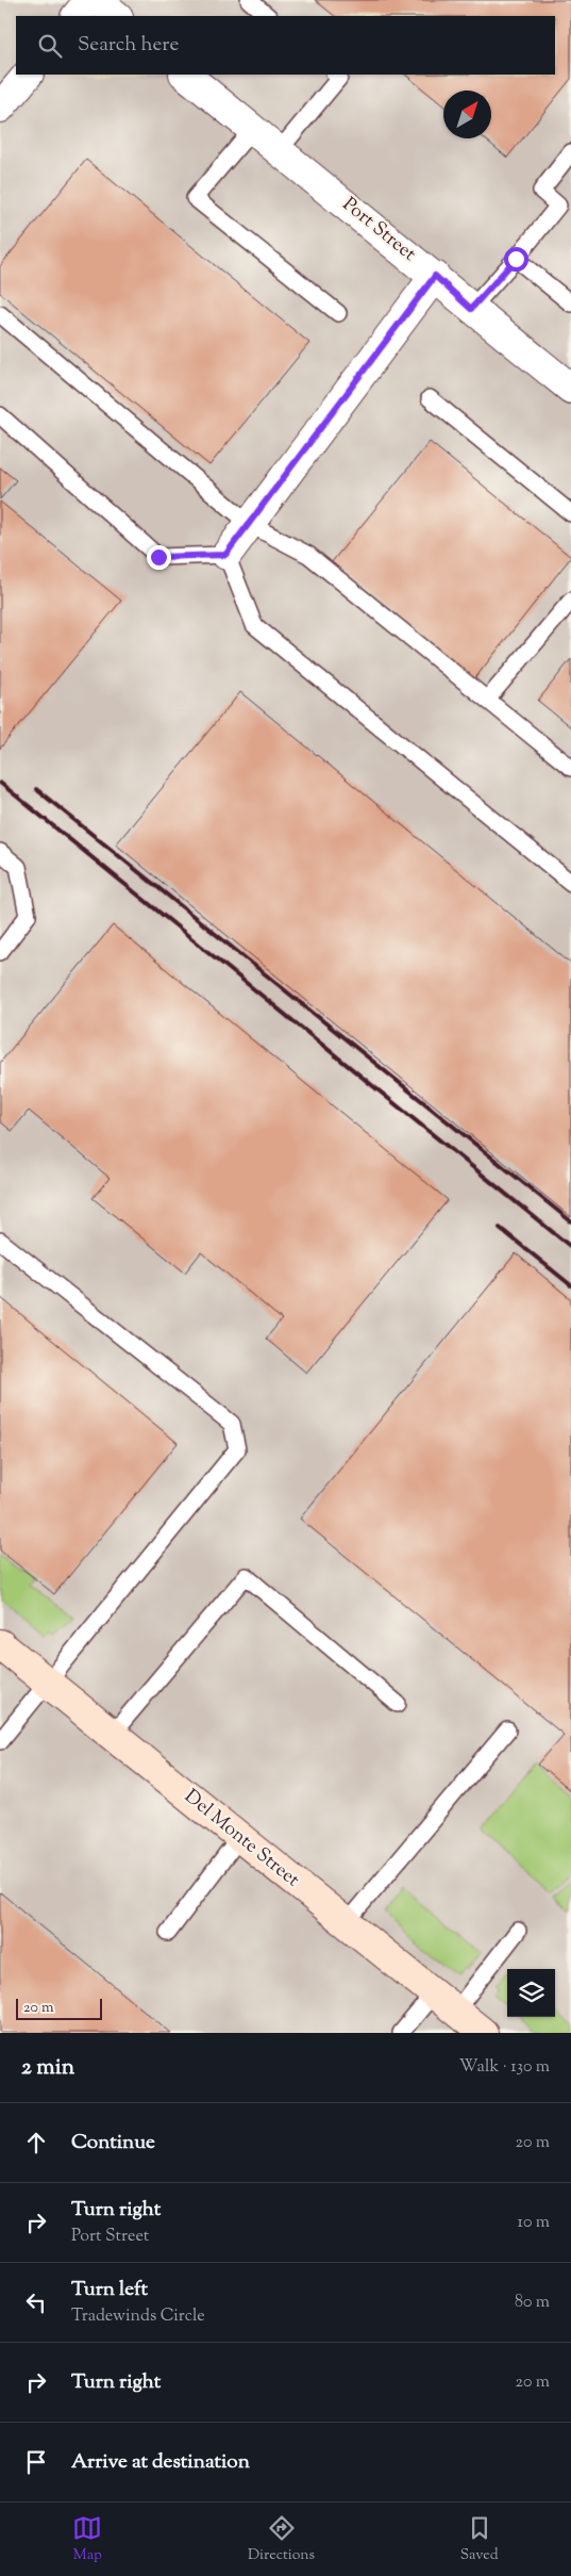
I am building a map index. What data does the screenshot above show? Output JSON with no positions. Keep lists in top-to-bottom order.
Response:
{
  "streets": {
    "street": ["Port Street", "Del Monte Street"]
  },
  "scale_bar": "20 m",
  "north": "top right",
  "page": {
    "search": "Search here",
    "scale": "20 m",
    "heading": ["2 min", "Walk · 130 m"],
    "list": [
      ["Continue", "20 m"],
      ["Turn right", "Port Street", "10 m"],
      ["Turn left", "Tradewinds Circle", "80 m"],
      ["Turn right", "20 m"],
      "Arrive at destination"
    ],
    "nav": ["Map", "Directions", "Saved"]
  }
}
